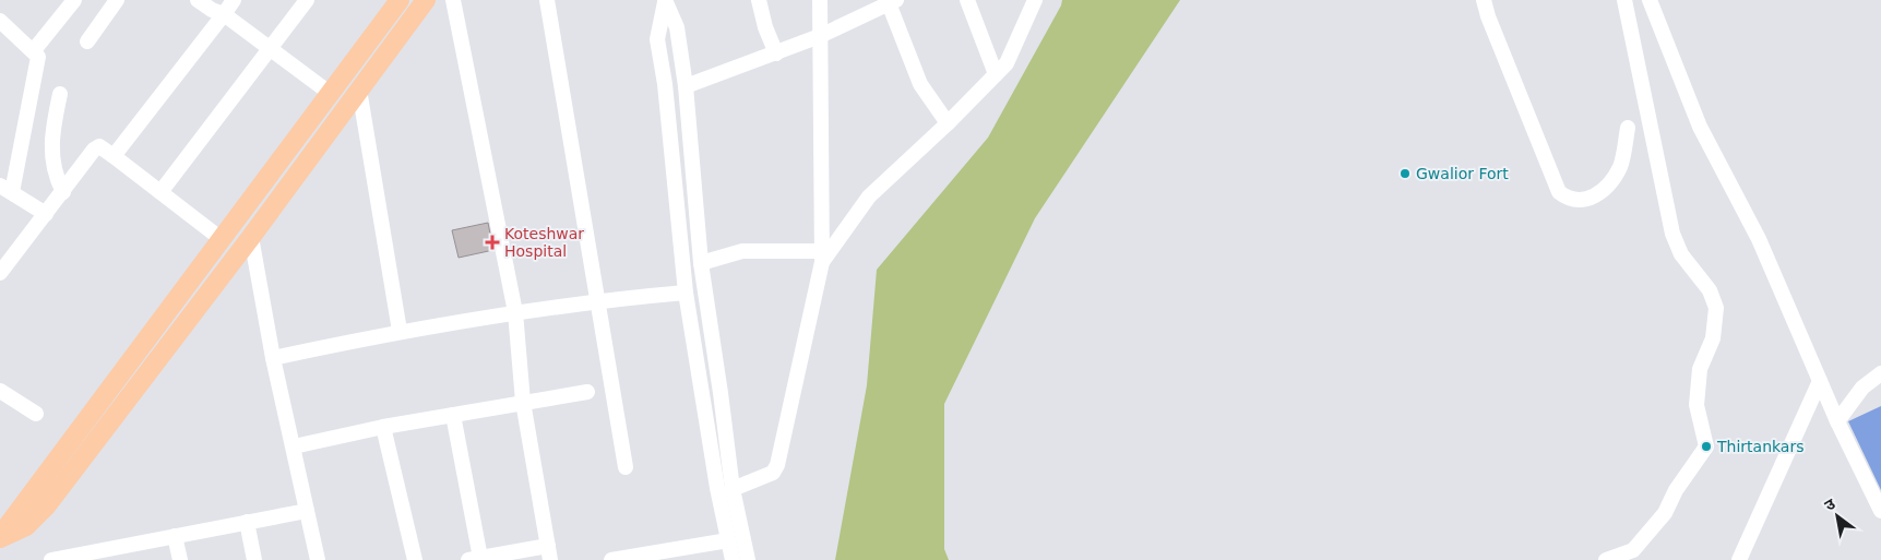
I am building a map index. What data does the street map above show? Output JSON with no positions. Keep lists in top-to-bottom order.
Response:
{
  "places": {
    "other": ["Gwalior Fort", "Thirtankars"],
    "health": ["Koteshwar Hospital"]
  },
  "north": "top left"
}
